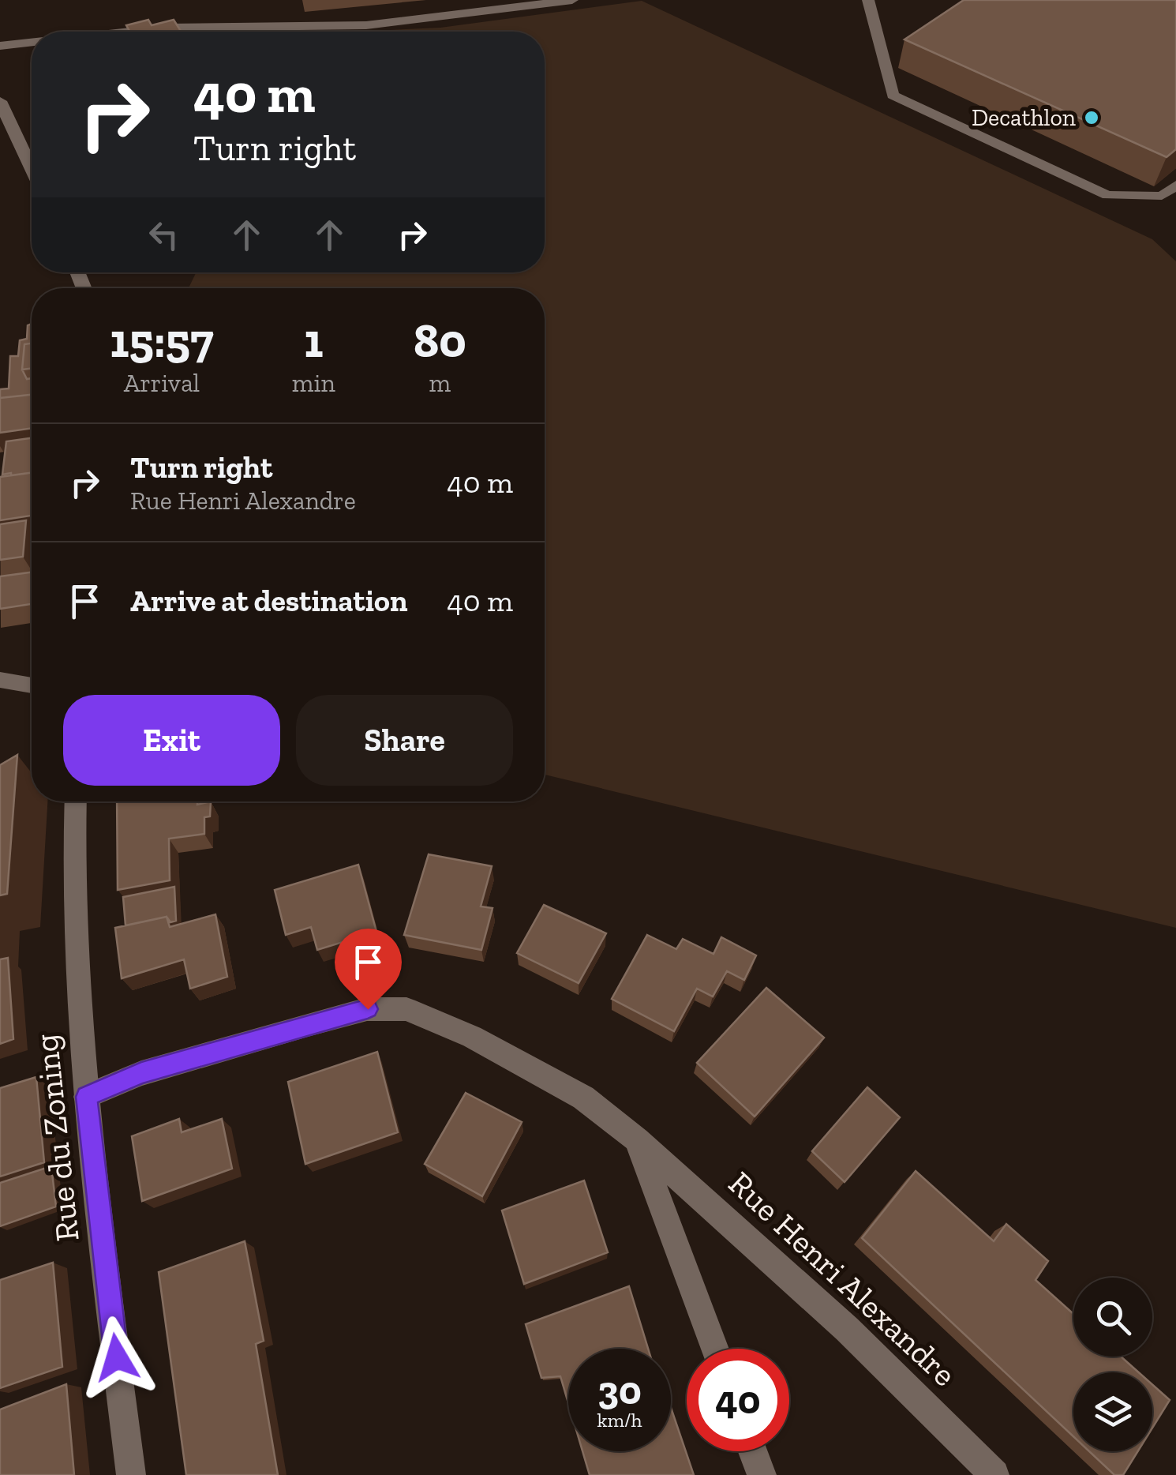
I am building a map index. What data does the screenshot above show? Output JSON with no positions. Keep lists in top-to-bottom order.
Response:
{
  "streets": {
    "street": ["Rue du Zoning", "Rue Henri Alexandre"]
  },
  "crossings": [
    ["Rue du Zoning", "Rue Henri Alexandre"]
  ],
  "places": ["Decathlon"],
  "page": {
    "turn": ["40 m", "Turn right"],
    "eta": [
      "15:57",
      "Arrival",
      "1",
      "min",
      "80",
      "m"
    ],
    "list": [
      {
        "name": "Turn right",
        "note": "Rue Henri Alexandre",
        "value": "40 m"
      },
      {
        "name": "Arrive at destination",
        "value": "40 m"
      }
    ],
    "buttons": ["Exit", "Share"],
    "speed": "30 km/h",
    "limit": "40"
  }
}
